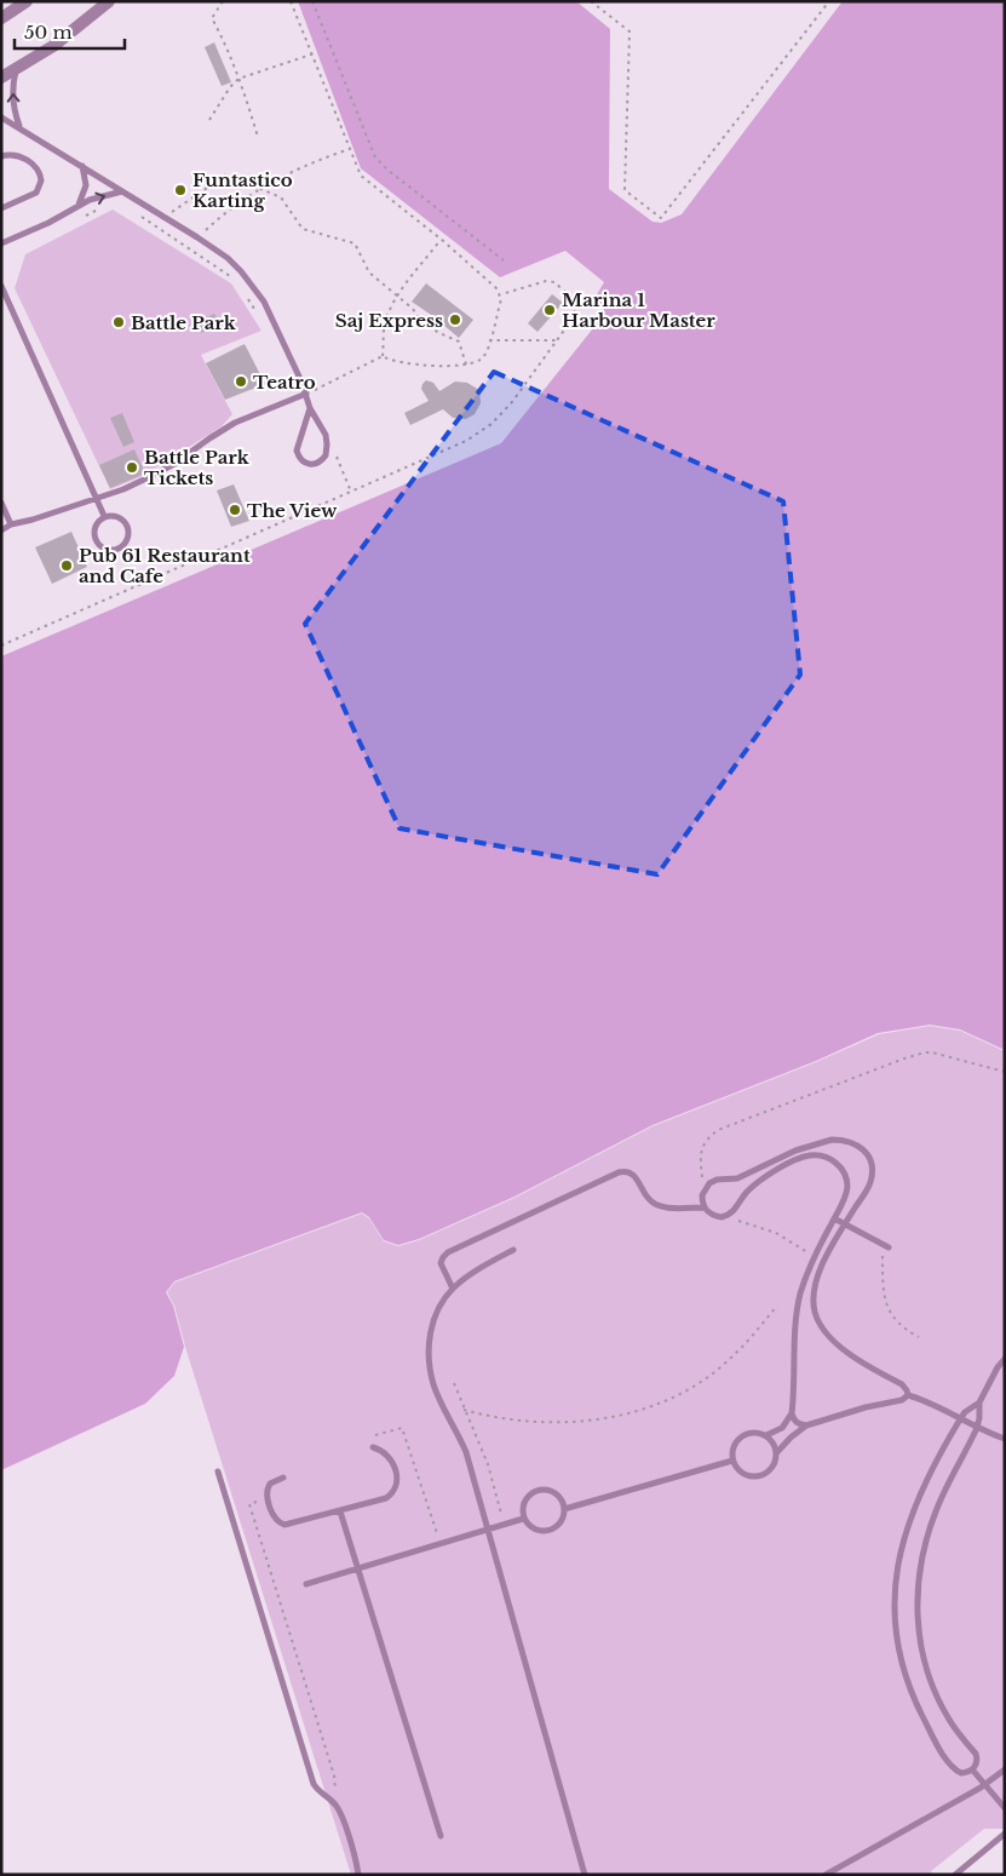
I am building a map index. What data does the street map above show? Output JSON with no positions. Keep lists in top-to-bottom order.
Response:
{
  "places": [
    "Funtastico Karting",
    "Marina 1 Harbour Master",
    "Saj Express",
    "Battle Park",
    "Teatro",
    "Battle Park Tickets",
    "The View",
    "Pub 61 Restaurant and Cafe"
  ],
  "scale_bar": "50 m"
}
